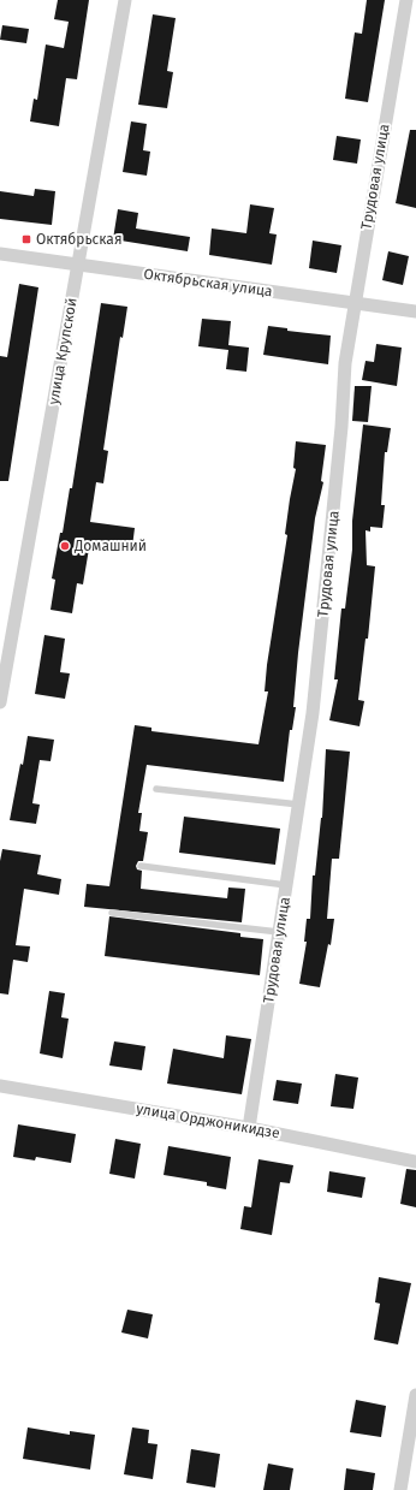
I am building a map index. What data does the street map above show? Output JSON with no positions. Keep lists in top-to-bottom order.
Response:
{
  "streets": {
    "street": [
      "Трудовая улица",
      "Октябрьская улица",
      "улица Крупской",
      "улица Орджоникидзе"
    ]
  },
  "crossings": [
    ["Трудовая улица", "Октябрьская улица"],
    ["Трудовая улица", "улица Орджоникидзе"],
    ["Октябрьская улица", "улица Крупской"]
  ],
  "places": {
    "transit": ["Октябрьская"],
    "other": ["Домашний"]
  }
}
